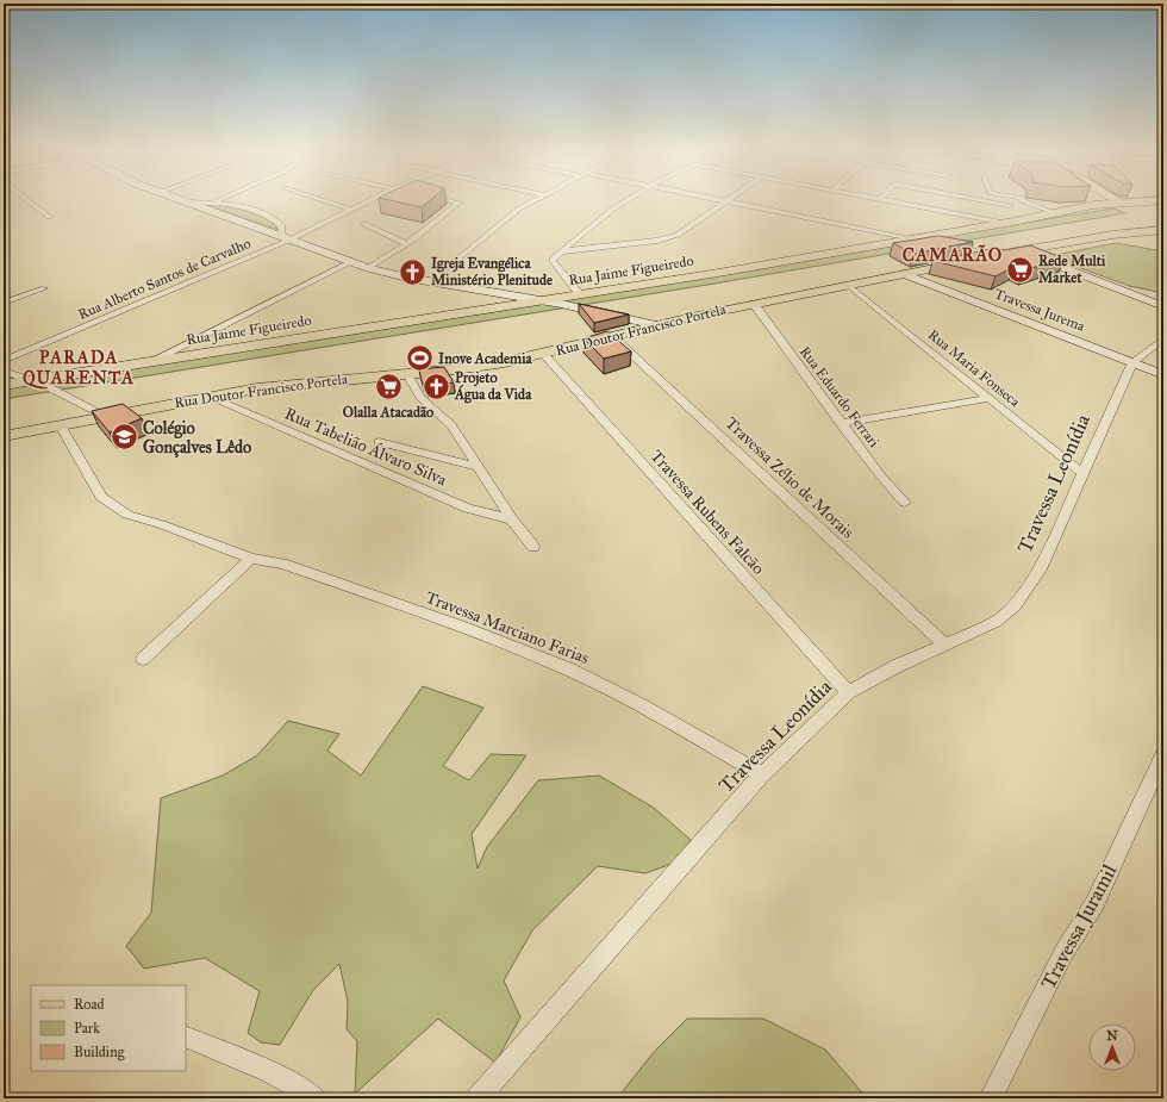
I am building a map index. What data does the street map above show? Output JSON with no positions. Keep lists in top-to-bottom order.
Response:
{
  "streets": {
    "main road": ["Rua Jaime Figueiredo", "Travessa Jurema", "Rua Doutor Francisco Portela"],
    "street": [
      "Rua Alberto Santos de Carvalho",
      "Rua Maria Fonseca",
      "Rua Eduardo Ferrari",
      "Rua Tabelião Álvaro Silva",
      "Travessa Zélio de Morais",
      "Travessa Leonídia",
      "Travessa Rubens Falcão",
      "Travessa Marciano Farias",
      "Travessa Juramil"
    ]
  },
  "crossings": [
    ["Travessa Jurema", "Rua Doutor Francisco Portela"],
    ["Travessa Jurema", "Travessa Leonídia"],
    ["Rua Doutor Francisco Portela", "Rua Maria Fonseca"],
    ["Rua Doutor Francisco Portela", "Rua Eduardo Ferrari"],
    ["Rua Doutor Francisco Portela", "Rua Tabelião Álvaro Silva"],
    ["Rua Doutor Francisco Portela", "Travessa Zélio de Morais"],
    ["Rua Doutor Francisco Portela", "Travessa Rubens Falcão"],
    ["Rua Doutor Francisco Portela", "Travessa Marciano Farias"],
    ["Rua Maria Fonseca", "Travessa Leonídia"],
    ["Travessa Zélio de Morais", "Travessa Leonídia"],
    ["Travessa Leonídia", "Travessa Rubens Falcão"],
    ["Travessa Leonídia", "Travessa Marciano Farias"]
  ],
  "districts": ["CAMARÃO", "PARADA QUARENTA"],
  "places": {
    "supermarket": ["Rede Multi Market", "Olalla Atacadão"],
    "church": ["Igreja Evangélica Ministério Plenitude", "Projeto Água da Vida"],
    "sports": ["Inove Academia"],
    "school or university": ["Colégio Gonçalves Lêdo"]
  },
  "legend": ["Road", "Park", "Building"],
  "north": "top"
}
